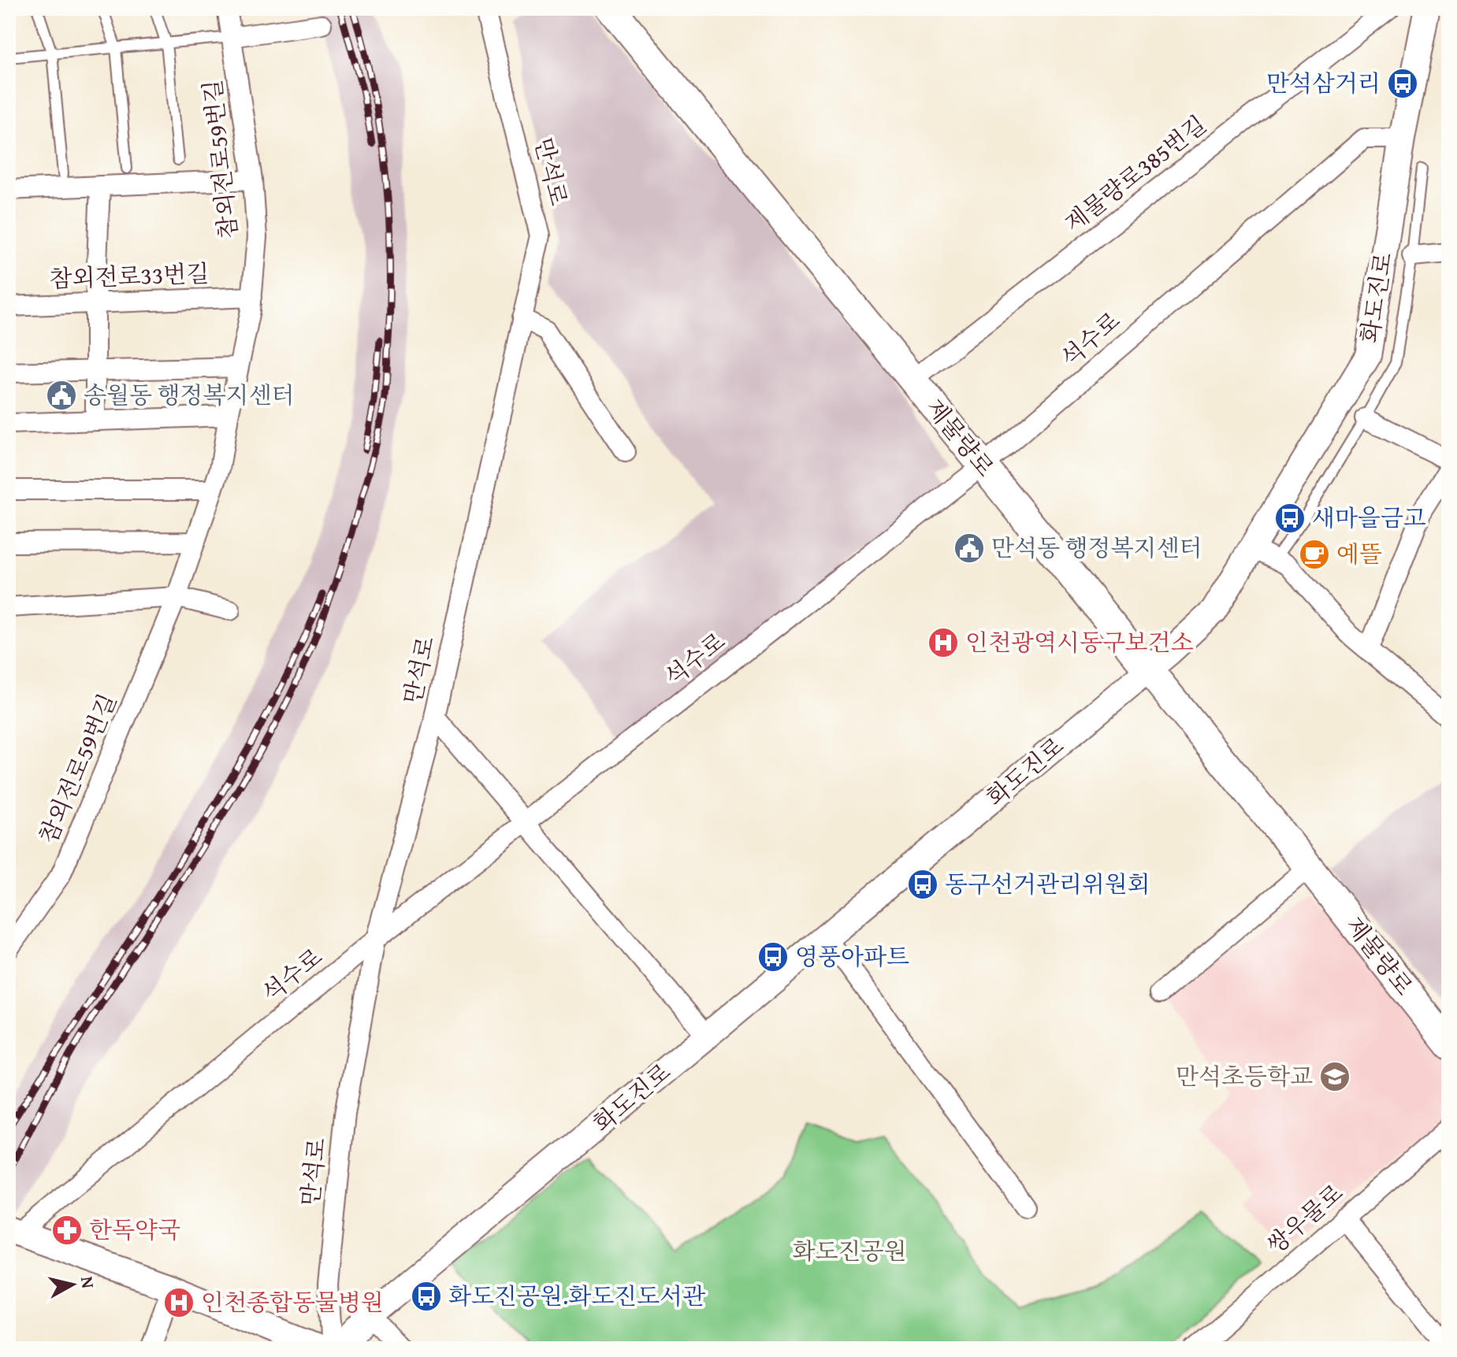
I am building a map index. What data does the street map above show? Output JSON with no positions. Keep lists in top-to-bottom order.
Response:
{
  "streets": {
    "main road": ["제물량로"],
    "street": [
      "참외전로59번길",
      "만석로",
      "제물량로385번길",
      "참외전로33번길",
      "화도진로",
      "석수로",
      "쌍우물로"
    ]
  },
  "crossings": [
    ["참외전로59번길", "참외전로33번길"],
    ["만석로", "화도진로"],
    ["만석로", "석수로"],
    ["제물량로385번길", "제물량로"],
    ["화도진로", "석수로"],
    ["화도진로", "제물량로"],
    ["석수로", "제물량로"]
  ],
  "parks": ["화도진공원"],
  "places": {
    "bus stop": [
      "만석삼거리",
      "새마을금고",
      "동구선거관리위원회",
      "영풍아파트",
      "화도진공원.화도진도서관"
    ],
    "public building": ["송월동 행정복지센터", "만석동 행정복지센터"],
    "cafe": ["예뜰"],
    "hospital": ["인천광역시동구보건소", "인천종합동물병원"],
    "school or university": ["만석초등학교"],
    "pharmacy": ["한독약국"]
  },
  "north": "right"
}
